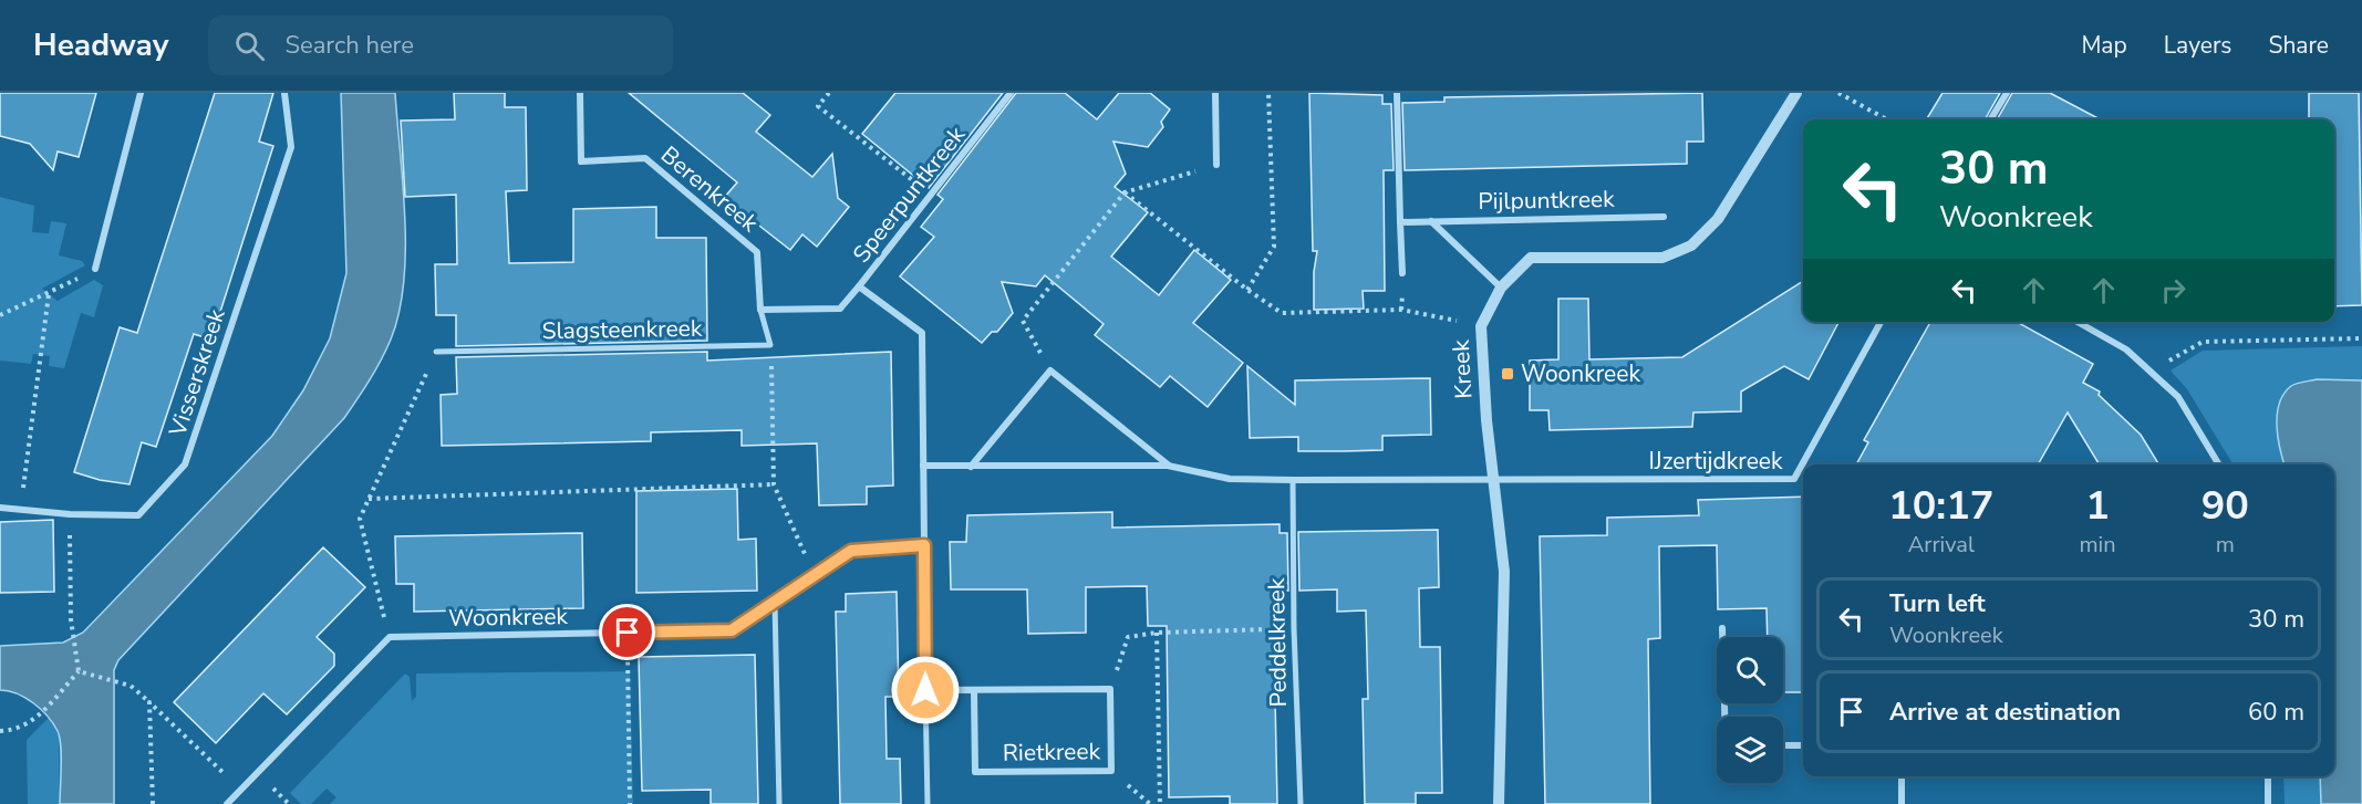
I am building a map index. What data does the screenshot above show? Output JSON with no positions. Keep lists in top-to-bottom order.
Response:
{
  "streets": {
    "street": [
      "Berenkreek",
      "Speerpuntkreek",
      "Pijlpuntkreek",
      "Slagsteenkreek",
      "Kreek",
      "Visserskreek",
      "IJzertijdkreek",
      "Woonkreek",
      "Peddelkreek",
      "Rietkreek"
    ]
  },
  "crossings": [
    ["Kreek", "IJzertijdkreek"]
  ],
  "places": {
    "transit": ["Woonkreek"]
  },
  "page": {
    "header": "Headway",
    "search": "Search here",
    "nav": ["Map", "Layers", "Share"],
    "turn": ["30 m", "Woonkreek"],
    "eta": [
      "10:17",
      "Arrival",
      "1",
      "min",
      "90",
      "m"
    ],
    "list": [
      {
        "name": "Turn left",
        "note": "Woonkreek",
        "value": "30 m"
      },
      {
        "name": "Arrive at destination",
        "value": "60 m"
      }
    ]
  }
}
